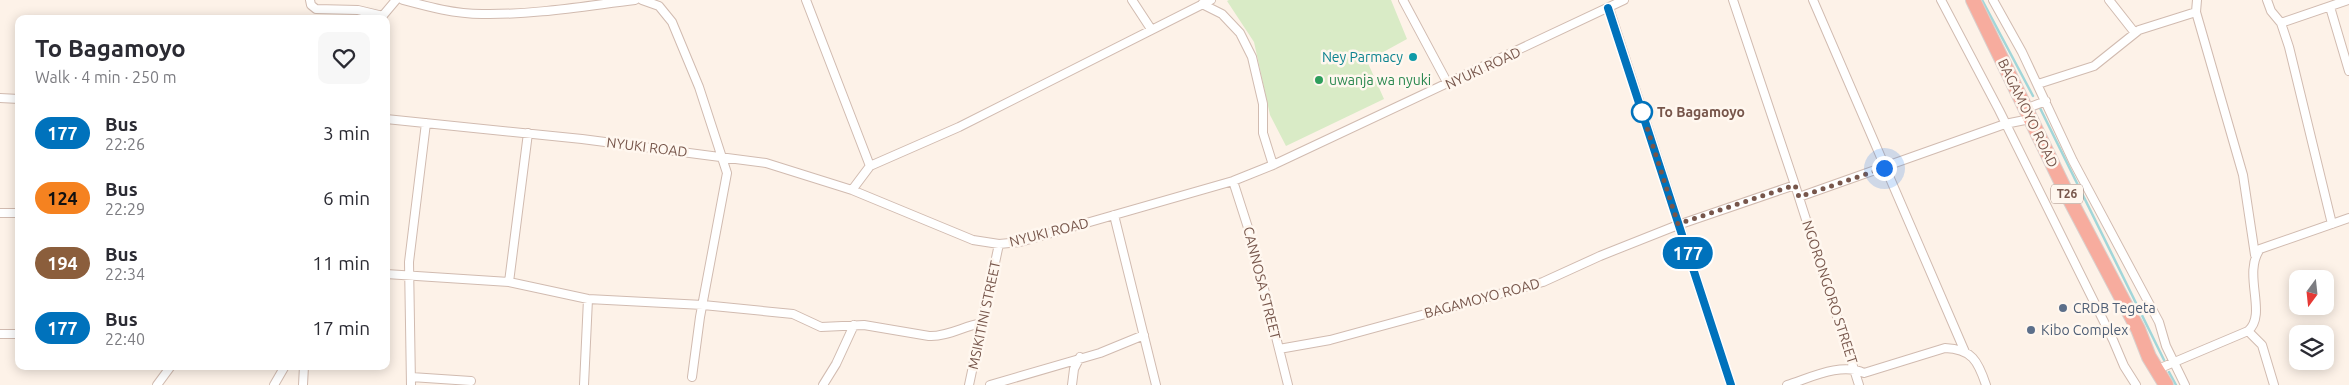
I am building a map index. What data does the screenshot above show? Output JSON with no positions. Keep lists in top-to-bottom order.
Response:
{
  "streets": {
    "highway": ["BAGAMOYO ROAD", "T26"],
    "street": [
      "NYUKI ROAD",
      "CANNOSA STREET",
      "NGORONGORO STREET",
      "MSIKITINI STREET"
    ]
  },
  "crossings": [
    ["NYUKI ROAD", "CANNOSA STREET"],
    ["NYUKI ROAD", "MSIKITINI STREET"],
    ["BAGAMOYO ROAD", "CANNOSA STREET"],
    ["BAGAMOYO ROAD", "NGORONGORO STREET"]
  ],
  "places": [
    "Ney Parmacy",
    "uwanja wa nyuki",
    "To Bagamoyo",
    "CRDB Tegeta",
    "Kibo Complex"
  ],
  "lines": ["bus line 177"],
  "north": "bottom",
  "page": {
    "on_map": "177",
    "heading": ["To Bagamoyo", "Walk · 4 min · 250 m"],
    "list": [
      {
        "mark": "177",
        "name": "Bus",
        "note": "22:26",
        "value": "3 min"
      },
      {
        "mark": "124",
        "name": "Bus",
        "note": "22:29",
        "value": "6 min"
      },
      {
        "mark": "194",
        "name": "Bus",
        "note": "22:34",
        "value": "11 min"
      },
      {
        "mark": "177",
        "name": "Bus",
        "note": "22:40",
        "value": "17 min"
      }
    ]
  }
}
